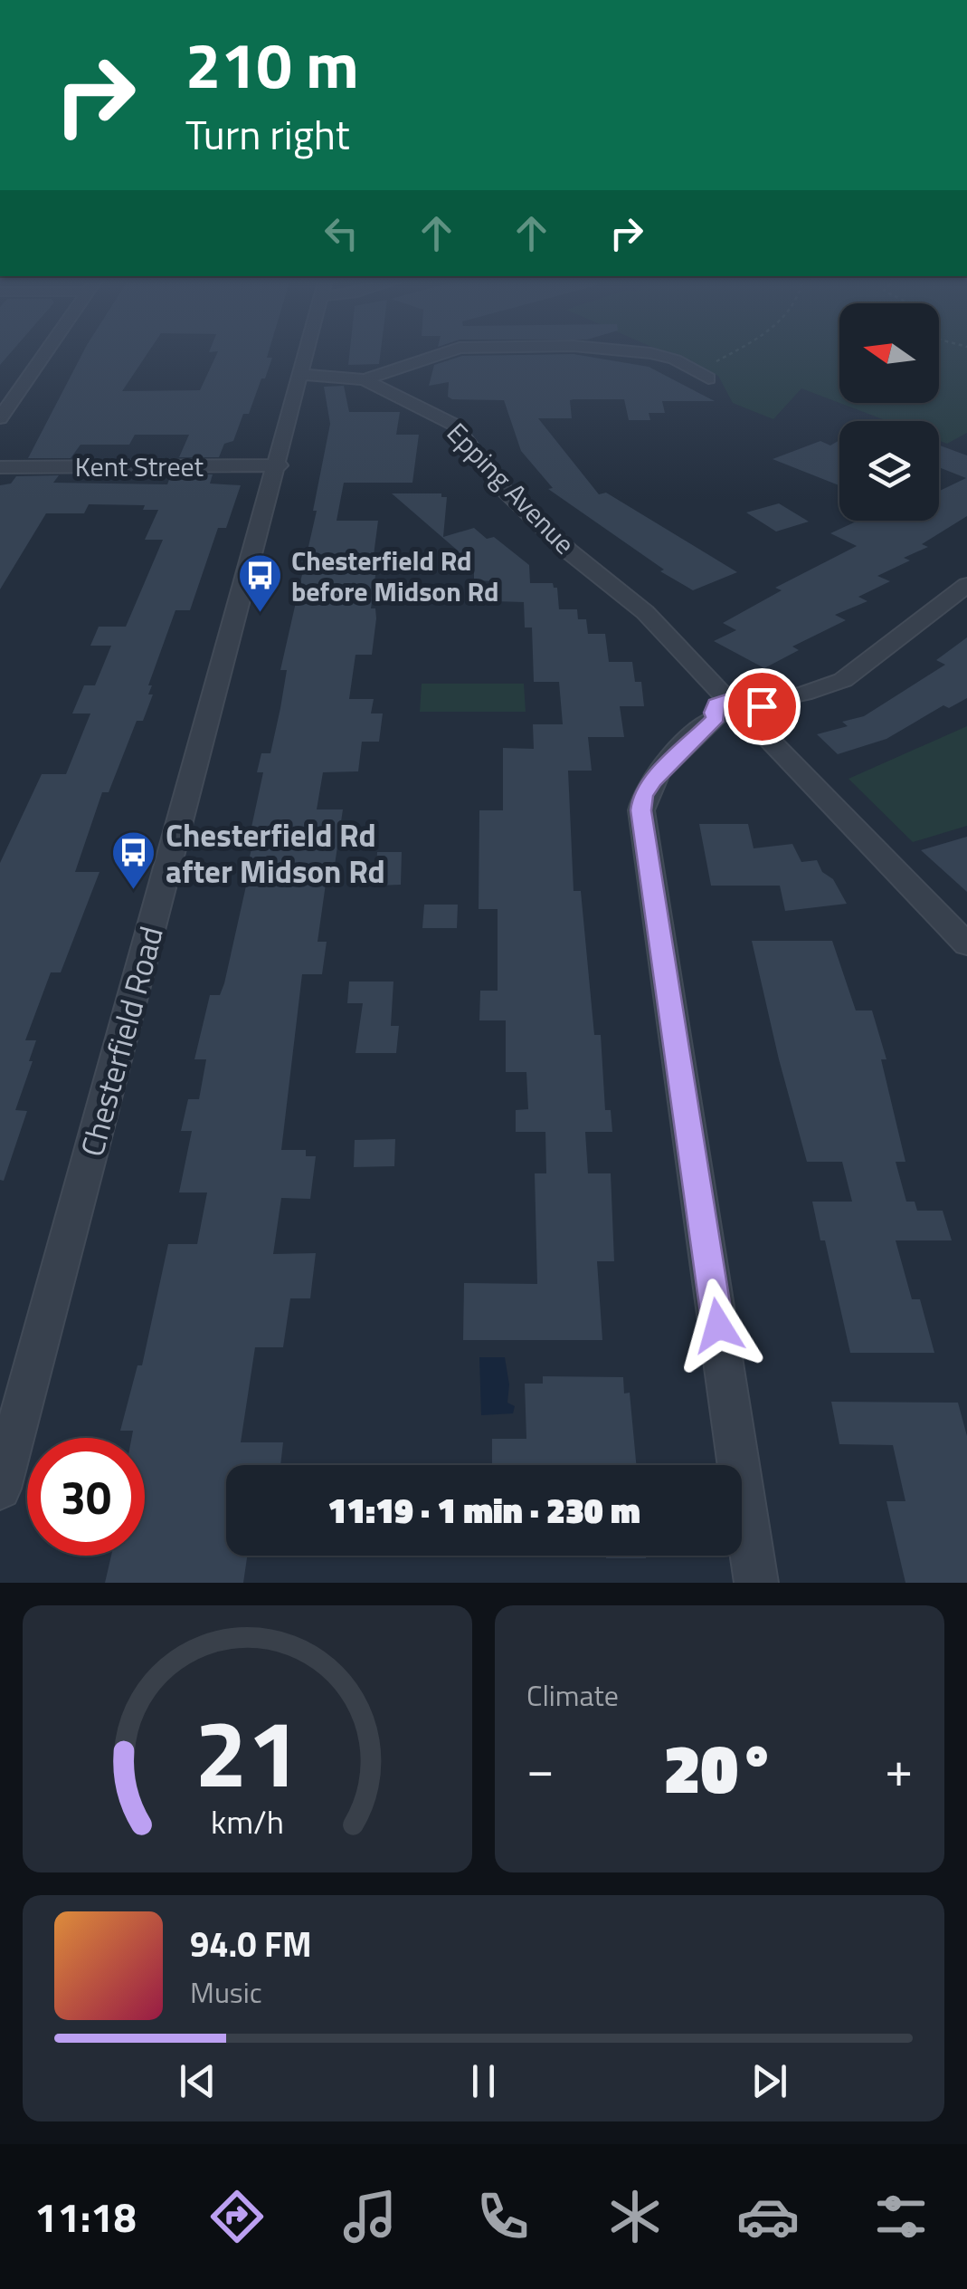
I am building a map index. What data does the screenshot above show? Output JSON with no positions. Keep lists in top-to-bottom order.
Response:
{
  "streets": {
    "street": ["Kent Street", "Epping Avenue", "Chesterfield Road"]
  },
  "crossings": [
    ["Kent Street", "Chesterfield Road"],
    ["Epping Avenue", "Chesterfield Road"]
  ],
  "places": {
    "bus stop": ["Chesterfield Rd before Midson Rd", "Chesterfield Rd after Midson Rd"]
  },
  "north": "left",
  "page": {
    "turn": ["210 m", "Turn right"],
    "limit": "30",
    "trip": "11:19 · 1 min · 230 m",
    "tile": "Climate",
    "heat": ["−", "20°", "+"],
    "song": ["94.0 FM", "Music"],
    "tabs": "11:18",
    "gauge": ["21", "km/h"]
  }
}
